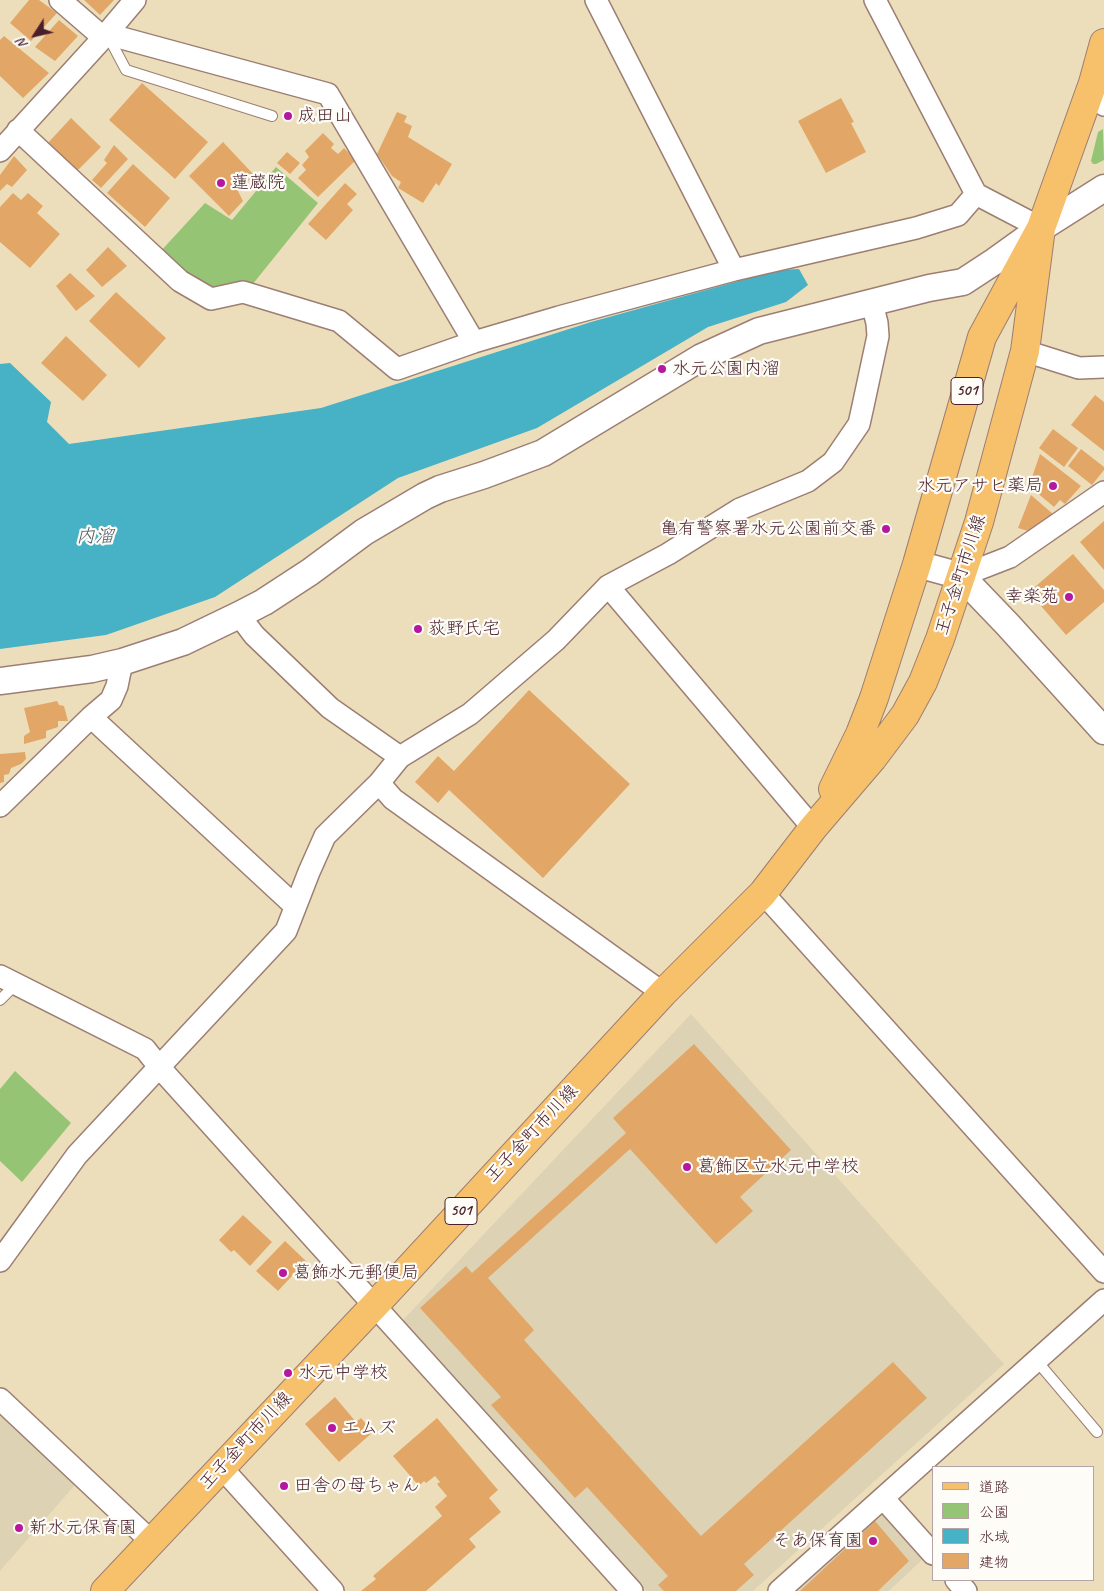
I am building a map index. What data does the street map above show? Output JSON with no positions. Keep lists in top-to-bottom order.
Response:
{
  "streets": {
    "main road": ["501", "王子金町市川線"]
  },
  "water": ["内溜"],
  "places": [
    "成田山",
    "蓮蔵院",
    "水元公園内溜",
    "水元アサヒ薬局",
    "亀有警察署水元公園前交番",
    "幸楽苑",
    "荻野氏宅",
    "葛飾区立水元中学校",
    "葛飾水元郵便局",
    "水元中学校",
    "エムズ",
    "田舎の母ちゃん",
    "新水元保育園",
    "そあ保育園"
  ],
  "legend": [
    "道路",
    "公園",
    "水域",
    "建物"
  ],
  "north": "bottom left"
}
